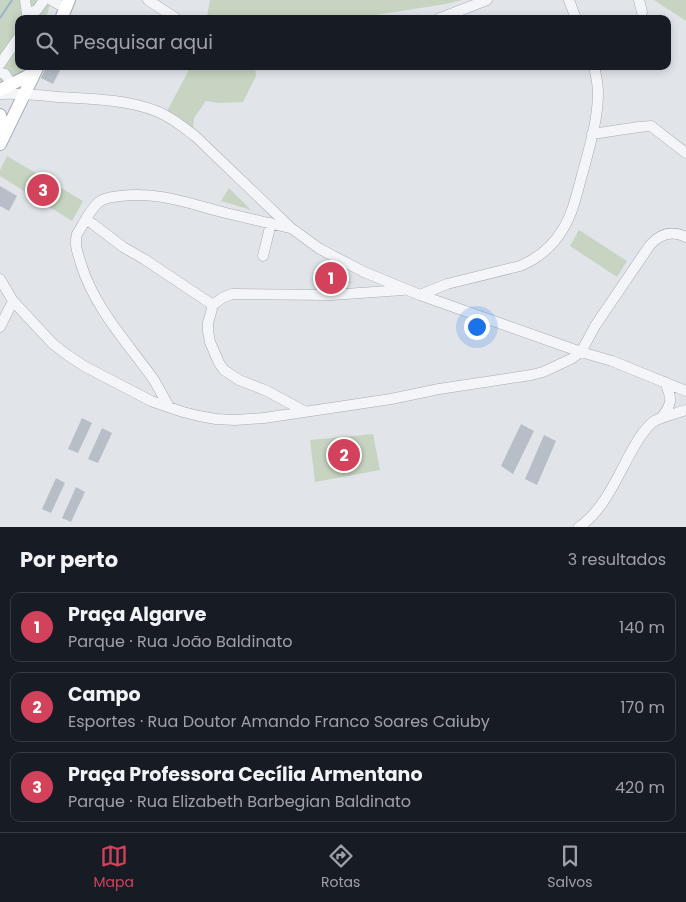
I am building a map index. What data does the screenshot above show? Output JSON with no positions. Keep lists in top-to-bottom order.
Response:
{
  "page": {
    "search": "Pesquisar aqui",
    "pins": ["3", "1", "2"],
    "heading": ["Por perto", "3 resultados"],
    "list": [
      {
        "mark": "1",
        "name": "Praça Algarve",
        "note": "Parque · Rua João Baldinato",
        "value": "140 m"
      },
      {
        "mark": "2",
        "name": "Campo",
        "note": "Esportes · Rua Doutor Amando Franco Soares Caiuby",
        "value": "170 m"
      },
      {
        "mark": "3",
        "name": "Praça Professora Cecília Armentano",
        "note": "Parque · Rua Elizabeth Barbegian Baldinato",
        "value": "420 m"
      }
    ],
    "nav": ["Mapa", "Rotas", "Salvos"]
  }
}
